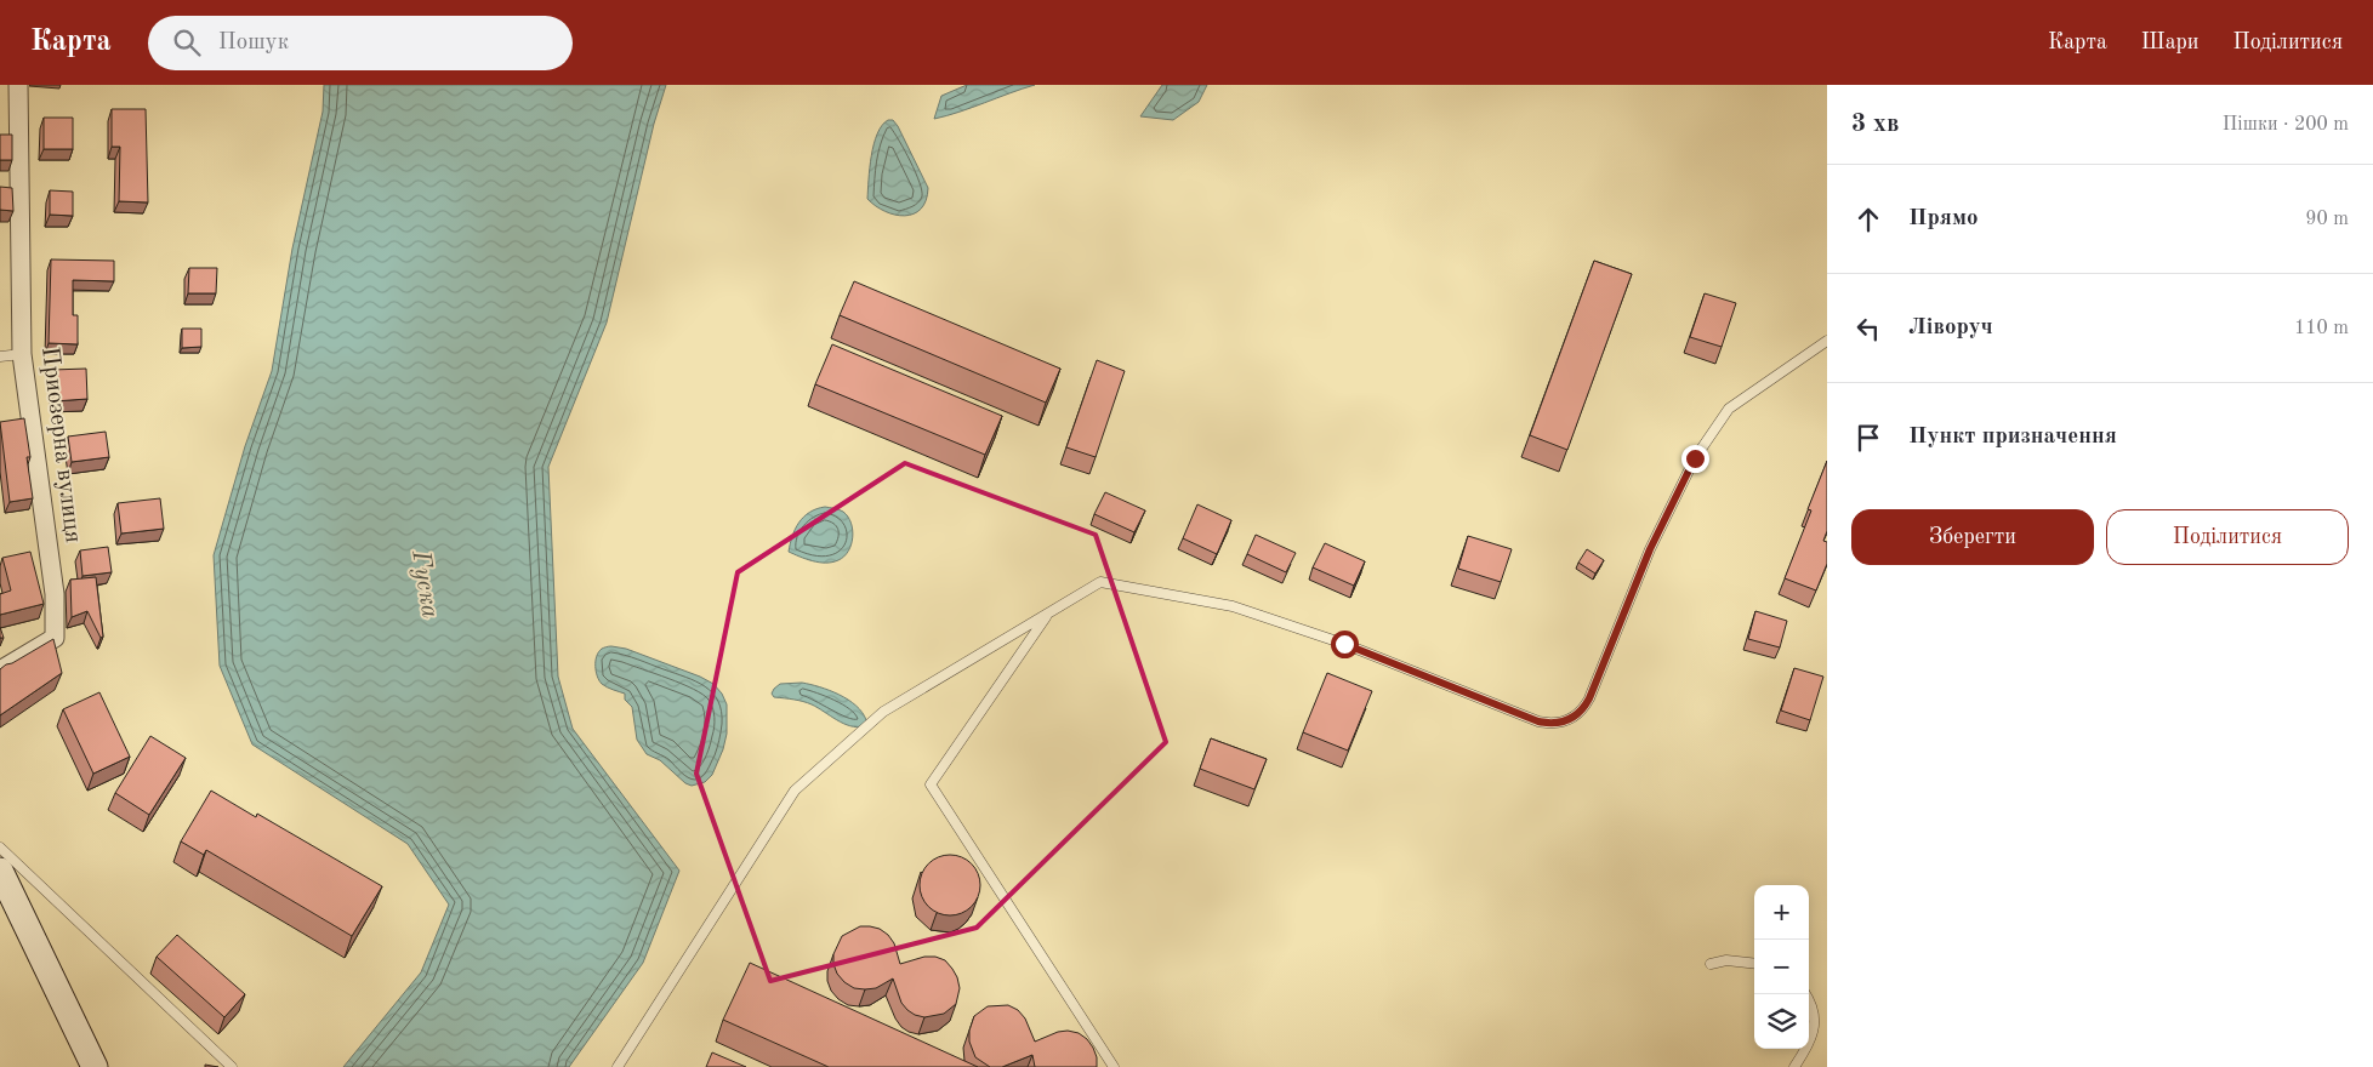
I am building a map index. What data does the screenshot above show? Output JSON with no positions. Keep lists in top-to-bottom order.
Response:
{
  "streets": {
    "street": ["Приозерна вулиця"]
  },
  "water": ["Гуска"],
  "page": {
    "header": "Карта",
    "search": "Пошук",
    "nav": ["Карта", "Шари", "Поділитися"],
    "heading": ["3 хв", "Пішки · 200 m"],
    "list": [
      ["Прямо", "90 m"],
      ["Ліворуч", "110 m"],
      "Пункт призначення"
    ],
    "buttons": ["Зберегти", "Поділитися"],
    "map_buttons": ["+", "−"]
  }
}
